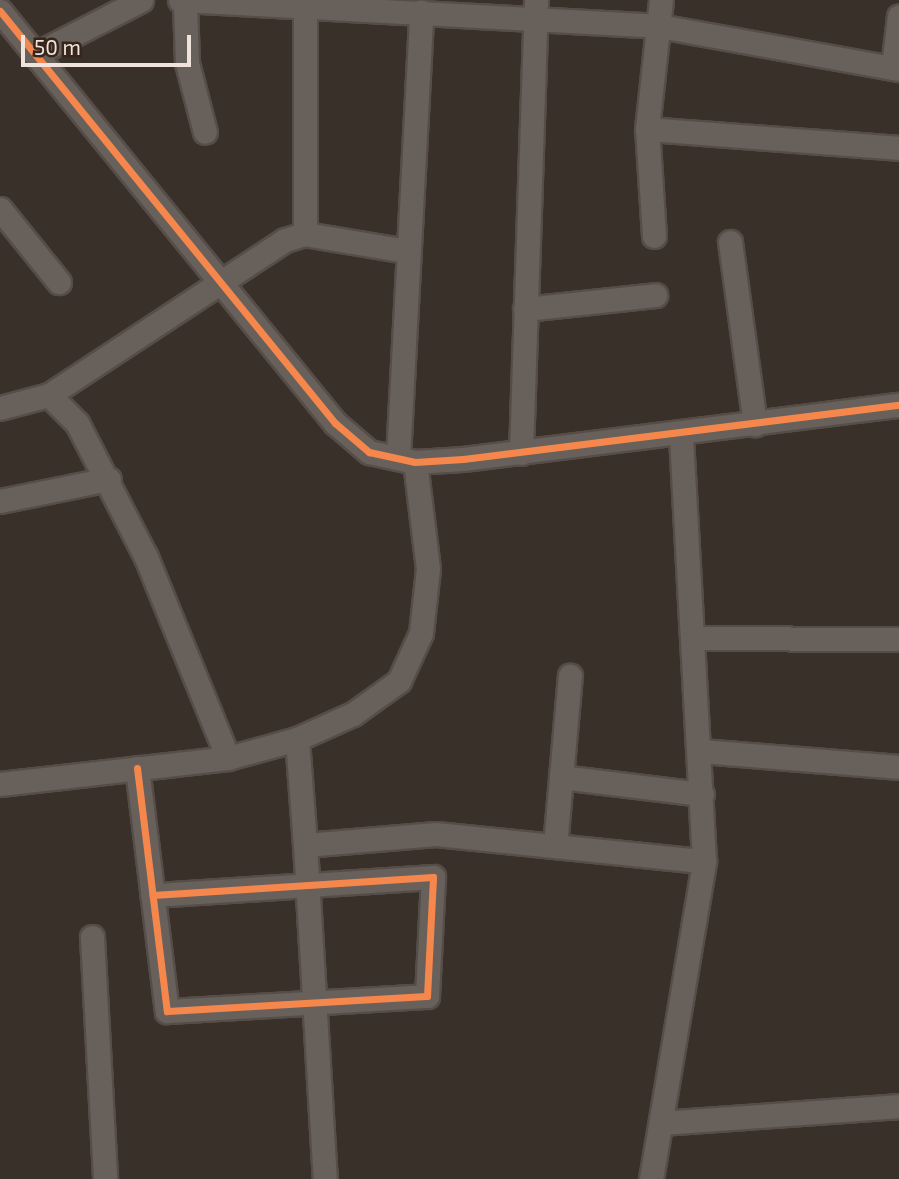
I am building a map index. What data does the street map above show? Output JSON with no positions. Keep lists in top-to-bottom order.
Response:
{
  "scale_bar": "50 m"
}
